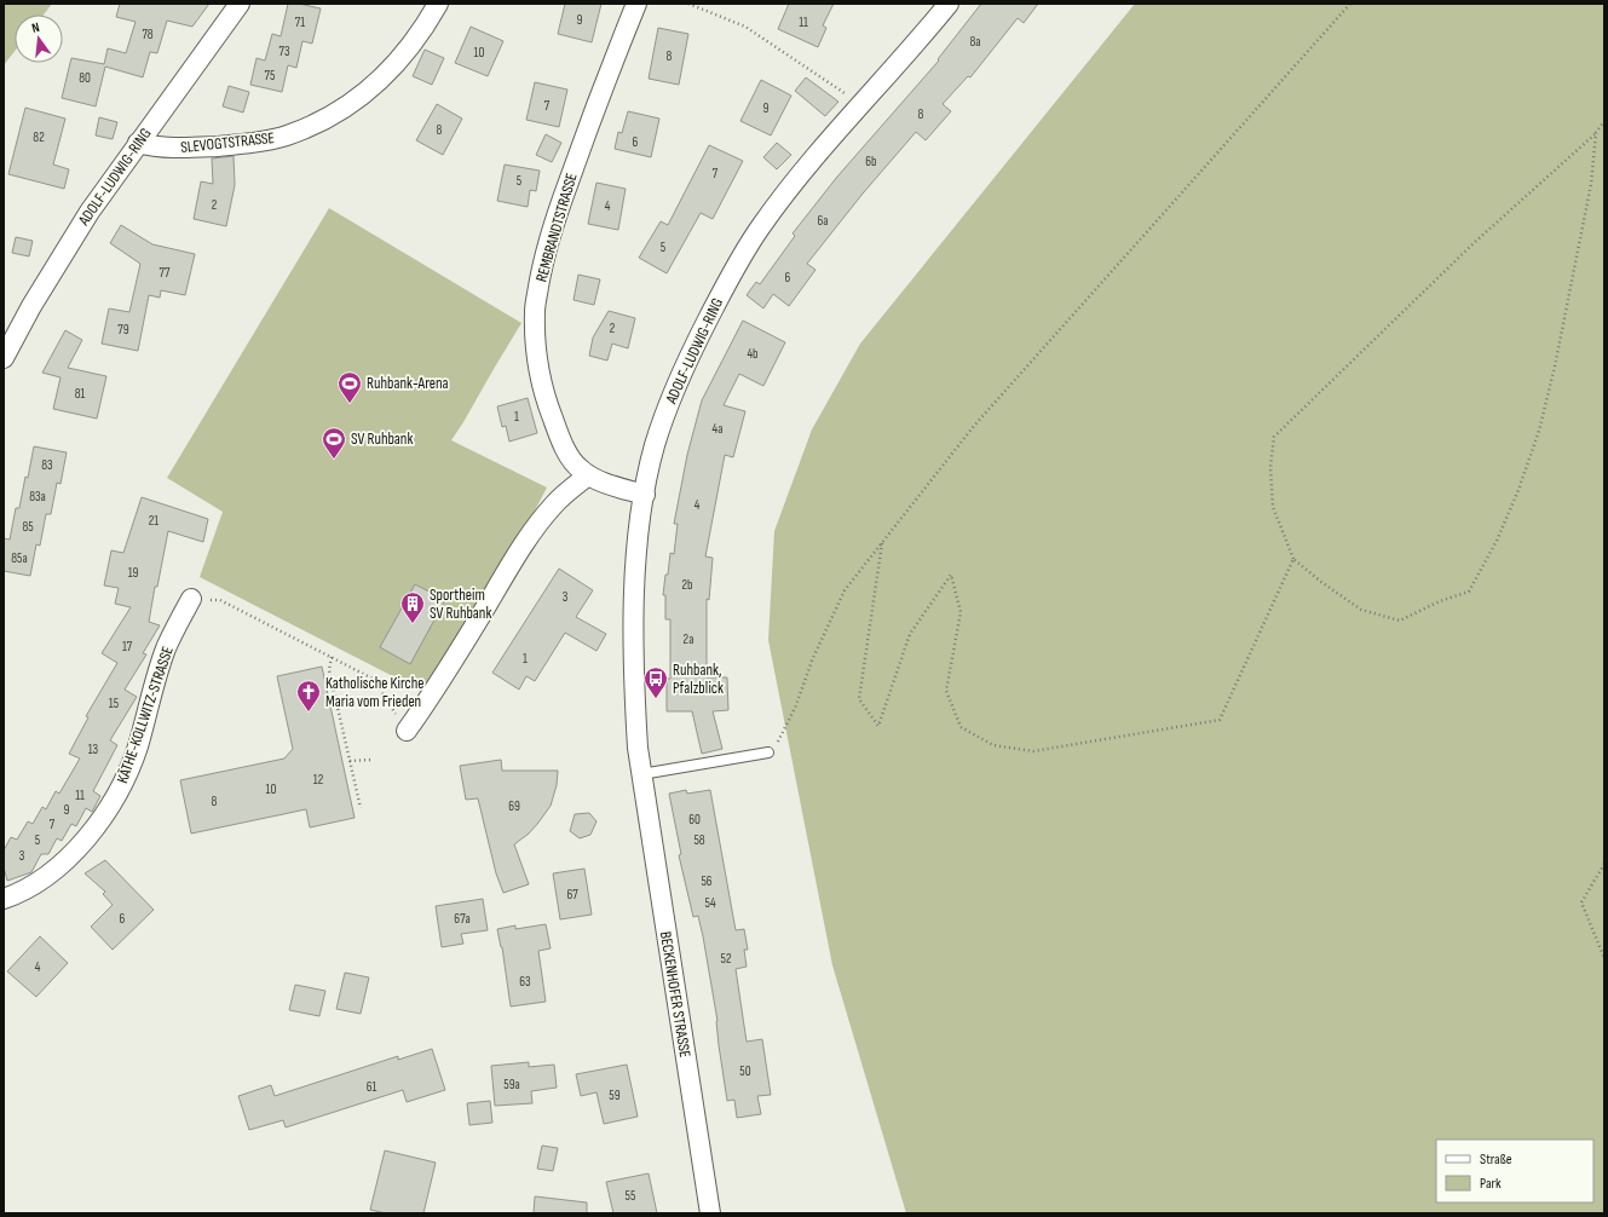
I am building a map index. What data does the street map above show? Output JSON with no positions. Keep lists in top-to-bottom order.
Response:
{
  "streets": {
    "street": [
      "SLEVOGTSTRASSE",
      "ADOLF-LUDWIG-RING",
      "REMBRANDTSTRASSE",
      "KÄTHE-KOLLWITZ-STRASSE",
      "BECKENHOFER STRASSE"
    ]
  },
  "crossings": [
    ["SLEVOGTSTRASSE", "ADOLF-LUDWIG-RING"],
    ["ADOLF-LUDWIG-RING", "REMBRANDTSTRASSE"],
    ["ADOLF-LUDWIG-RING", "BECKENHOFER STRASSE"]
  ],
  "places": {
    "sports": ["Ruhbank-Arena", "SV Ruhbank"],
    "building": ["Sportheim SV Ruhbank"],
    "bus stop": ["Ruhbank, Pfalzblick"],
    "church": ["Katholische Kirche Maria vom Frieden"]
  },
  "house_numbers": [
    "9",
    "71",
    "11",
    "78",
    "8a",
    "73",
    "10",
    "8",
    "75",
    "80",
    "7",
    "9",
    "8",
    "8",
    "82",
    "6",
    "6b",
    "7",
    "5",
    "2",
    "4",
    "6a",
    "5",
    "77",
    "6",
    "2",
    "79",
    "4b",
    "81",
    "1",
    "4a",
    "83",
    "83a",
    "4",
    "21",
    "85",
    "85a",
    "19",
    "2b",
    "3",
    "2a",
    "17",
    "1",
    "15",
    "13",
    "12",
    "10",
    "11",
    "8",
    "69",
    "9",
    "60",
    "7",
    "5",
    "58",
    "3",
    "56",
    "67",
    "54",
    "6",
    "67a",
    "52",
    "4",
    "63",
    "50",
    "59a",
    "61",
    "59",
    "55"
  ],
  "legend": ["Straße", "Park"],
  "north": "top"
}
